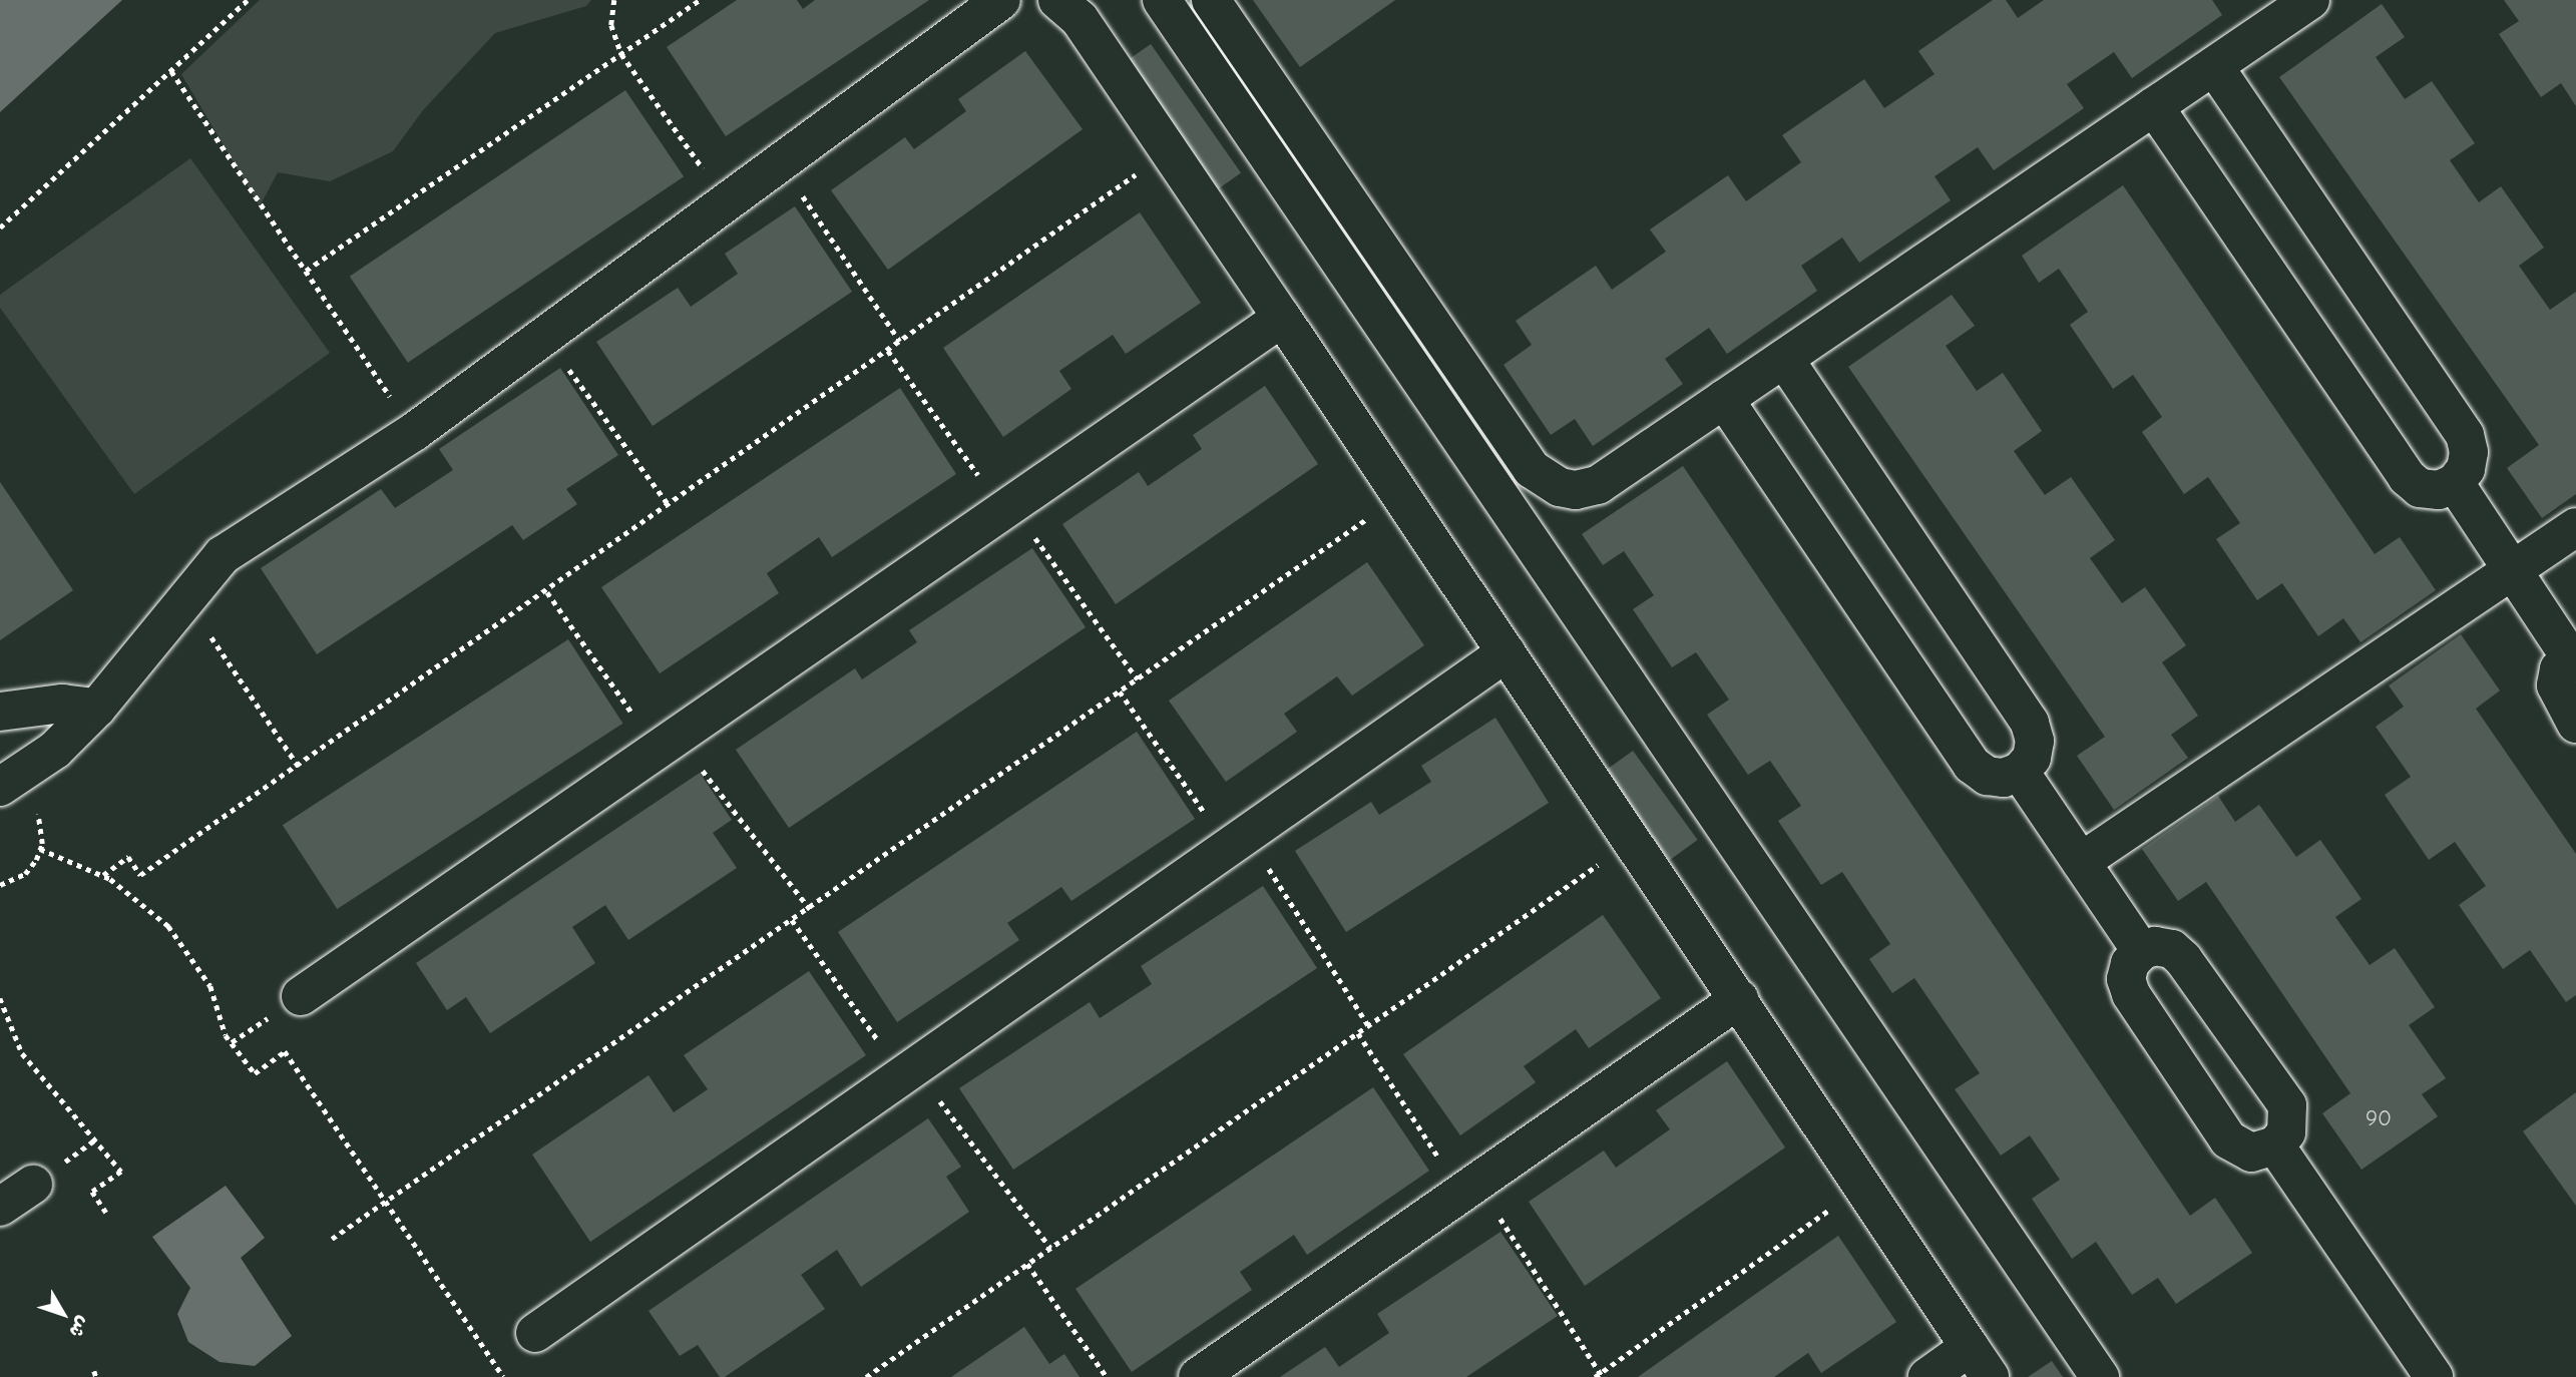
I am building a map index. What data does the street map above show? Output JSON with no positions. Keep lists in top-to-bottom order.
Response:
{
  "house_numbers": ["90"],
  "north": "bottom right"
}
